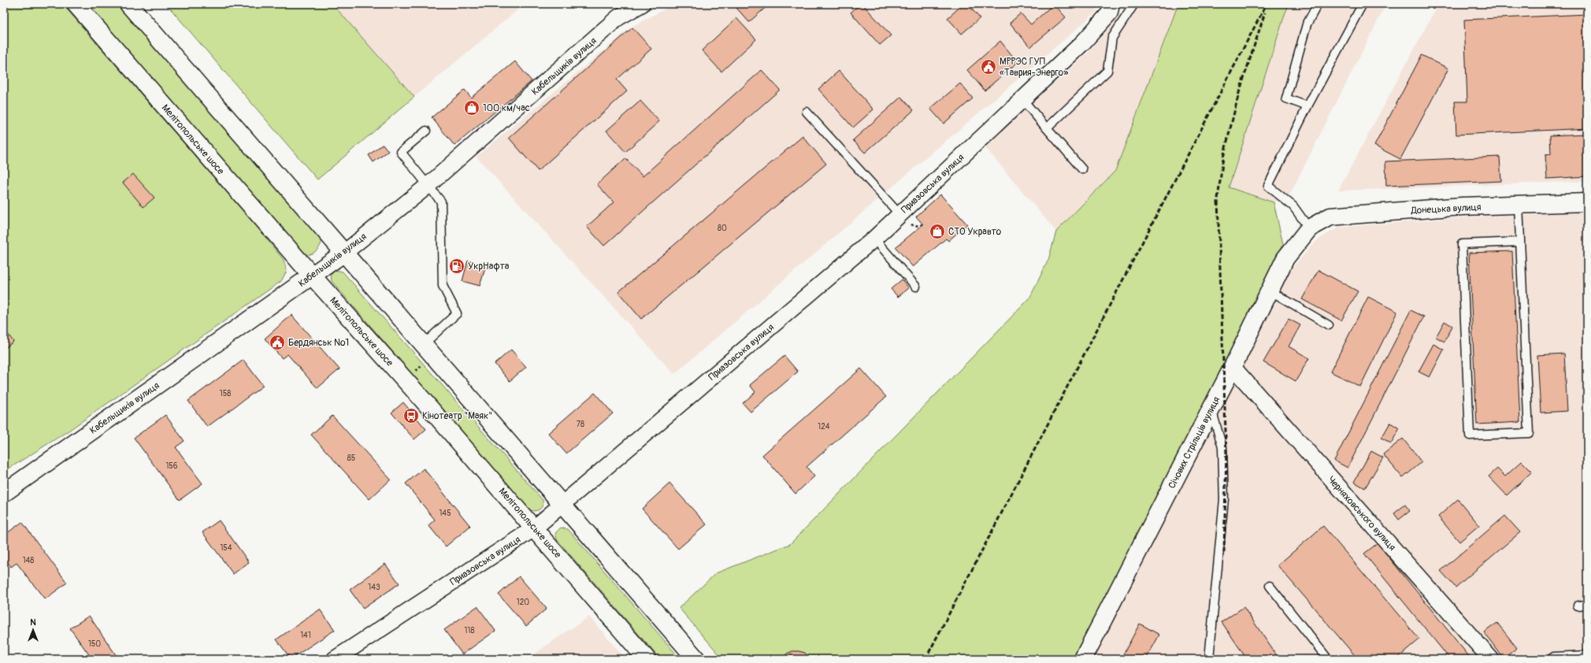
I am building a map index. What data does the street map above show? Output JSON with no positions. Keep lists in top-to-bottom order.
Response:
{
  "streets": {
    "main road": [
      "Кабельщиків вулиця",
      "Мелітопольське шосе",
      "Донецька вулиця",
      "Січових Стрільців вулиця"
    ],
    "street": ["Приазовська вулиця", "Черняховського вулиця"]
  },
  "crossings": [
    ["Кабельщиків вулиця", "Мелітопольське шосе"],
    ["Мелітопольське шосе", "Приазовська вулиця"],
    ["Донецька вулиця", "Січових Стрільців вулиця"],
    ["Січових Стрільців вулиця", "Черняховського вулиця"]
  ],
  "places": {
    "public building": ["МРРЭС ГУП «Таврия-Энерго»", "Бердянськ №1"],
    "shop": ["100 км/час", "СТО Укравто"],
    "fuel station": ["УкрНафта"],
    "bus stop": ["Кінотеатр \"Маяк\""]
  },
  "house_numbers": [
    "80",
    "158",
    "78",
    "124",
    "85",
    "156",
    "145",
    "154",
    "148",
    "143",
    "120",
    "118",
    "141",
    "150"
  ],
  "north": "top"
}
